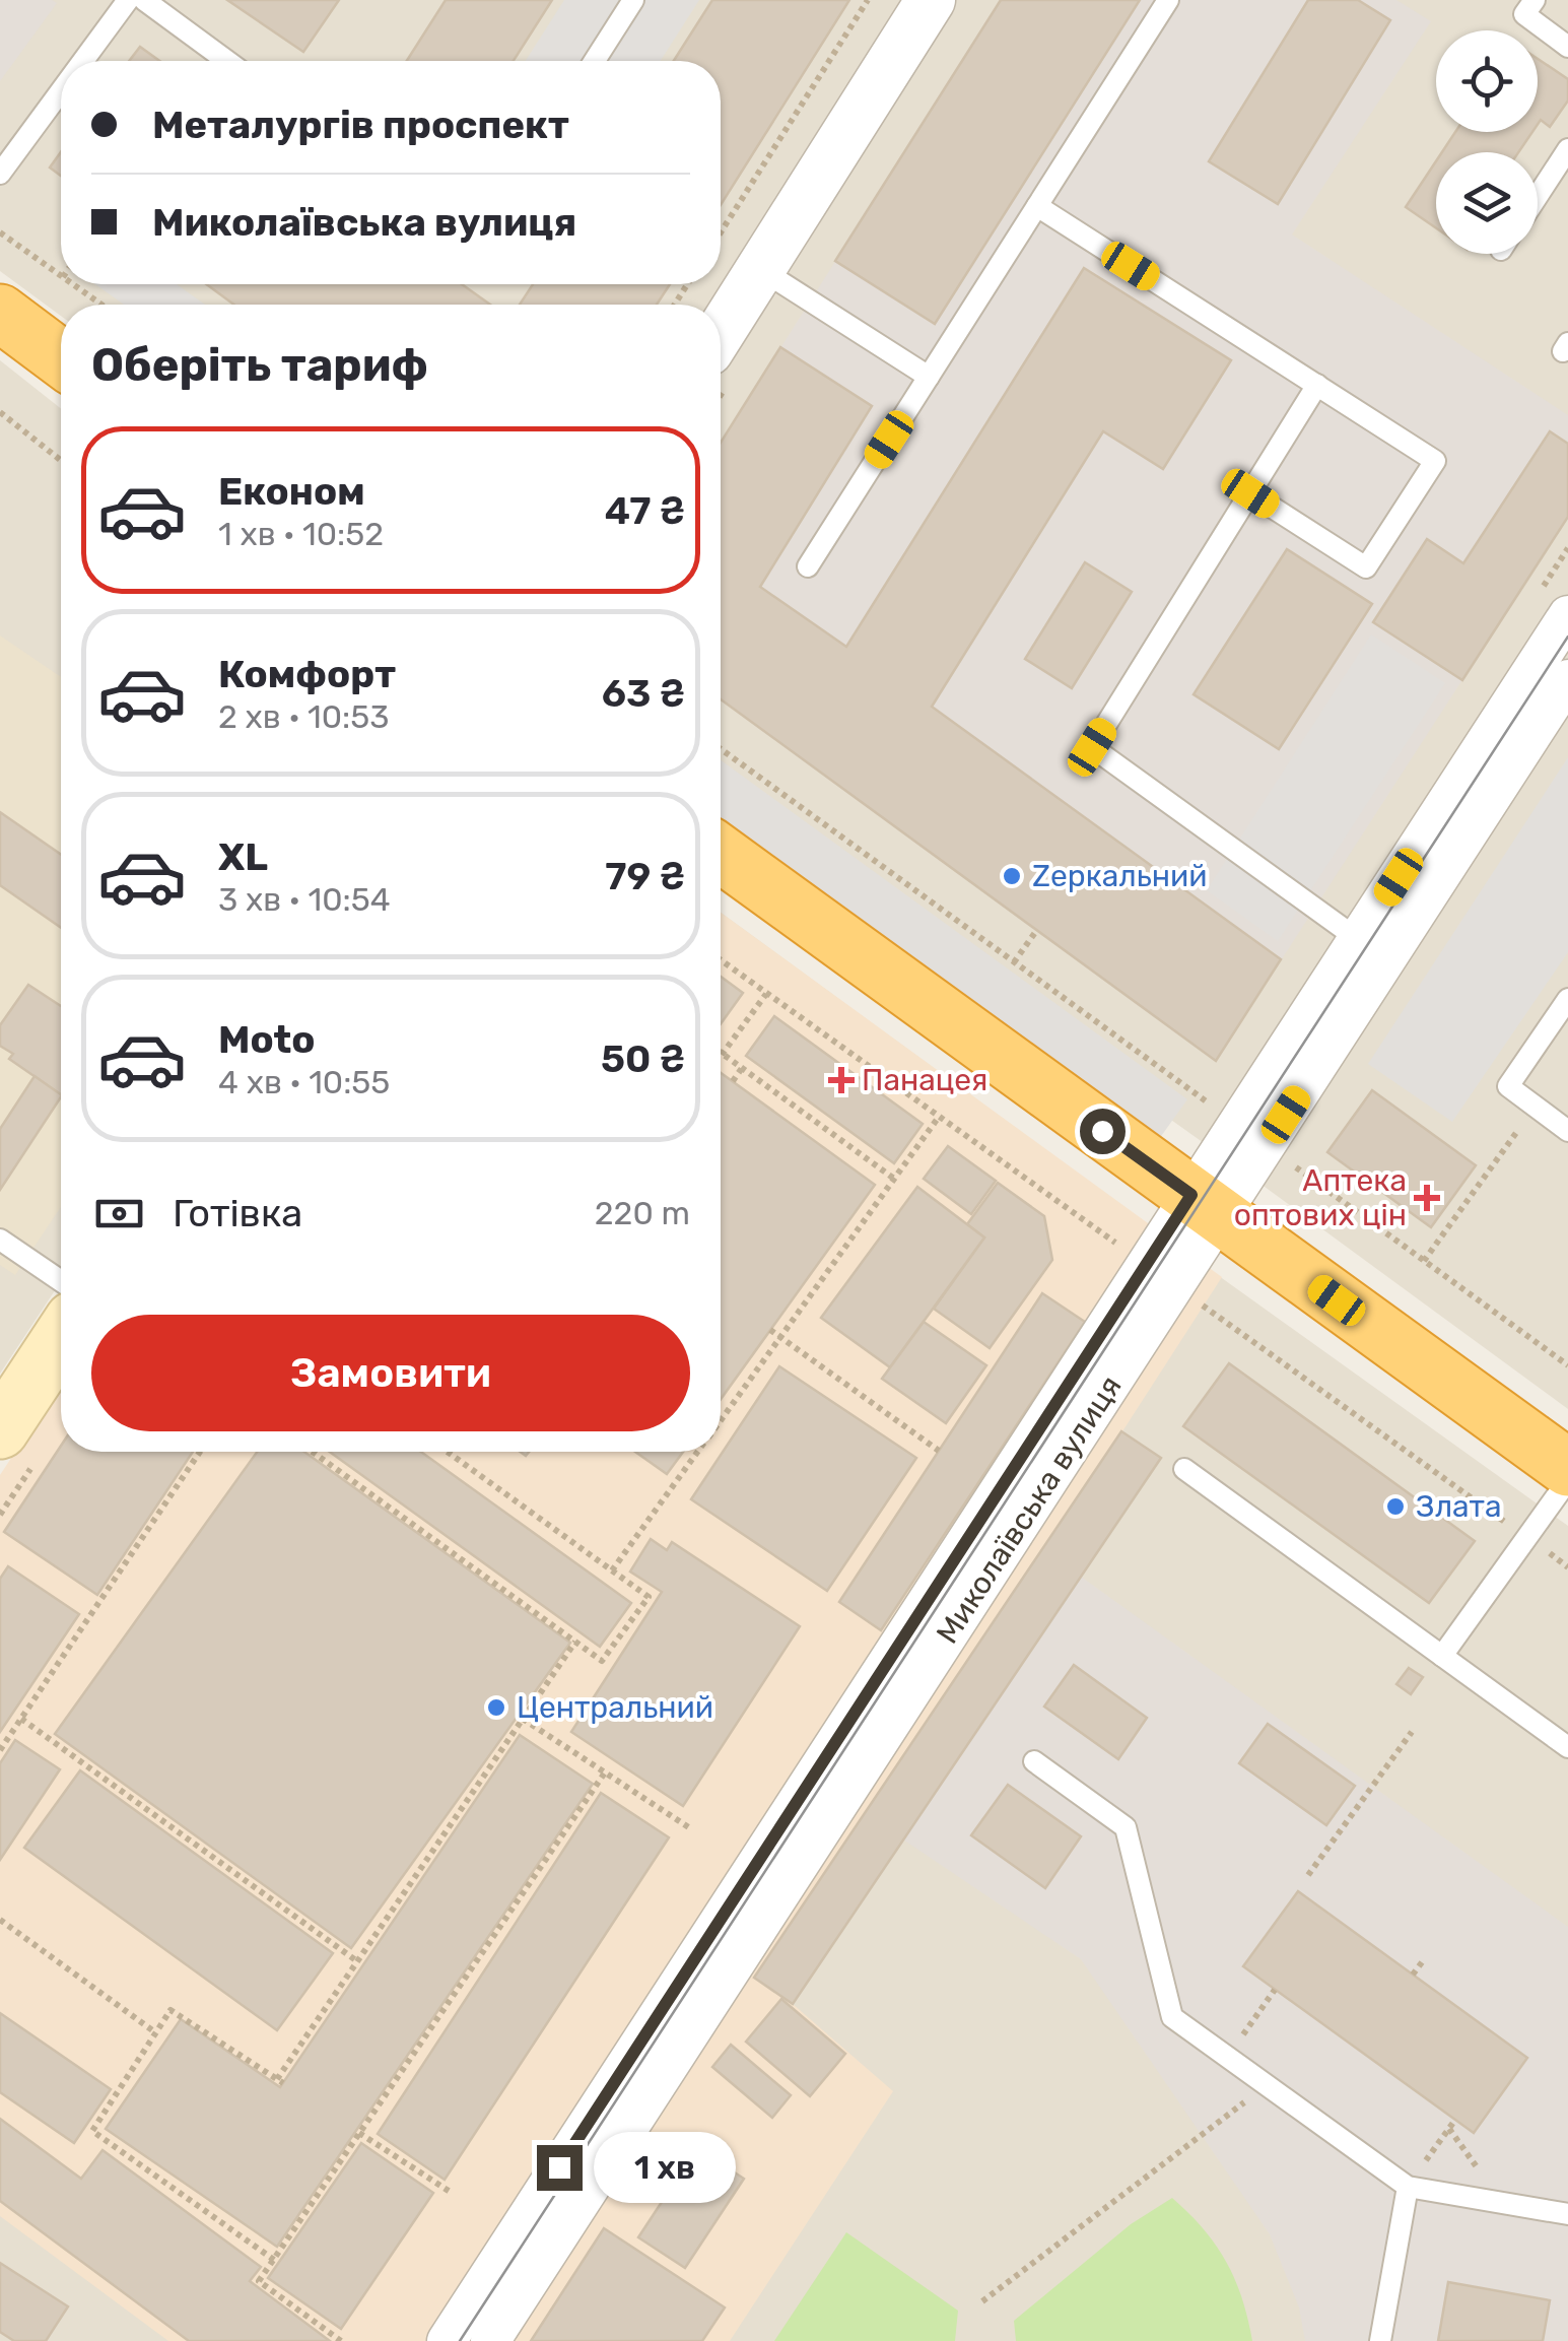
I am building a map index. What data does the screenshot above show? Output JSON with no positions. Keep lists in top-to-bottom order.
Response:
{
  "streets": {
    "street": ["Миколаївська вулиця"]
  },
  "places": {
    "other": ["Zеркальний", "Злата", "Центральний"],
    "health": ["Панацея", "Аптека оптових цін"]
  },
  "page": {
    "banner": ["Металургів проспект", "Миколаївська вулиця"],
    "heading": "Оберіть тариф",
    "list": [
      {
        "name": "Економ",
        "note": "1 хв · 10:52",
        "value": "47 ₴"
      },
      {
        "name": "Комфорт",
        "note": "2 хв · 10:53",
        "value": "63 ₴"
      },
      {
        "name": "XL",
        "note": "3 хв · 10:54",
        "value": "79 ₴"
      },
      {
        "name": "Moto",
        "note": "4 хв · 10:55",
        "value": "50 ₴"
      }
    ],
    "pay": ["Готівка", "220 m"],
    "buttons": "Замовити",
    "bubble": "1 хв"
  }
}
